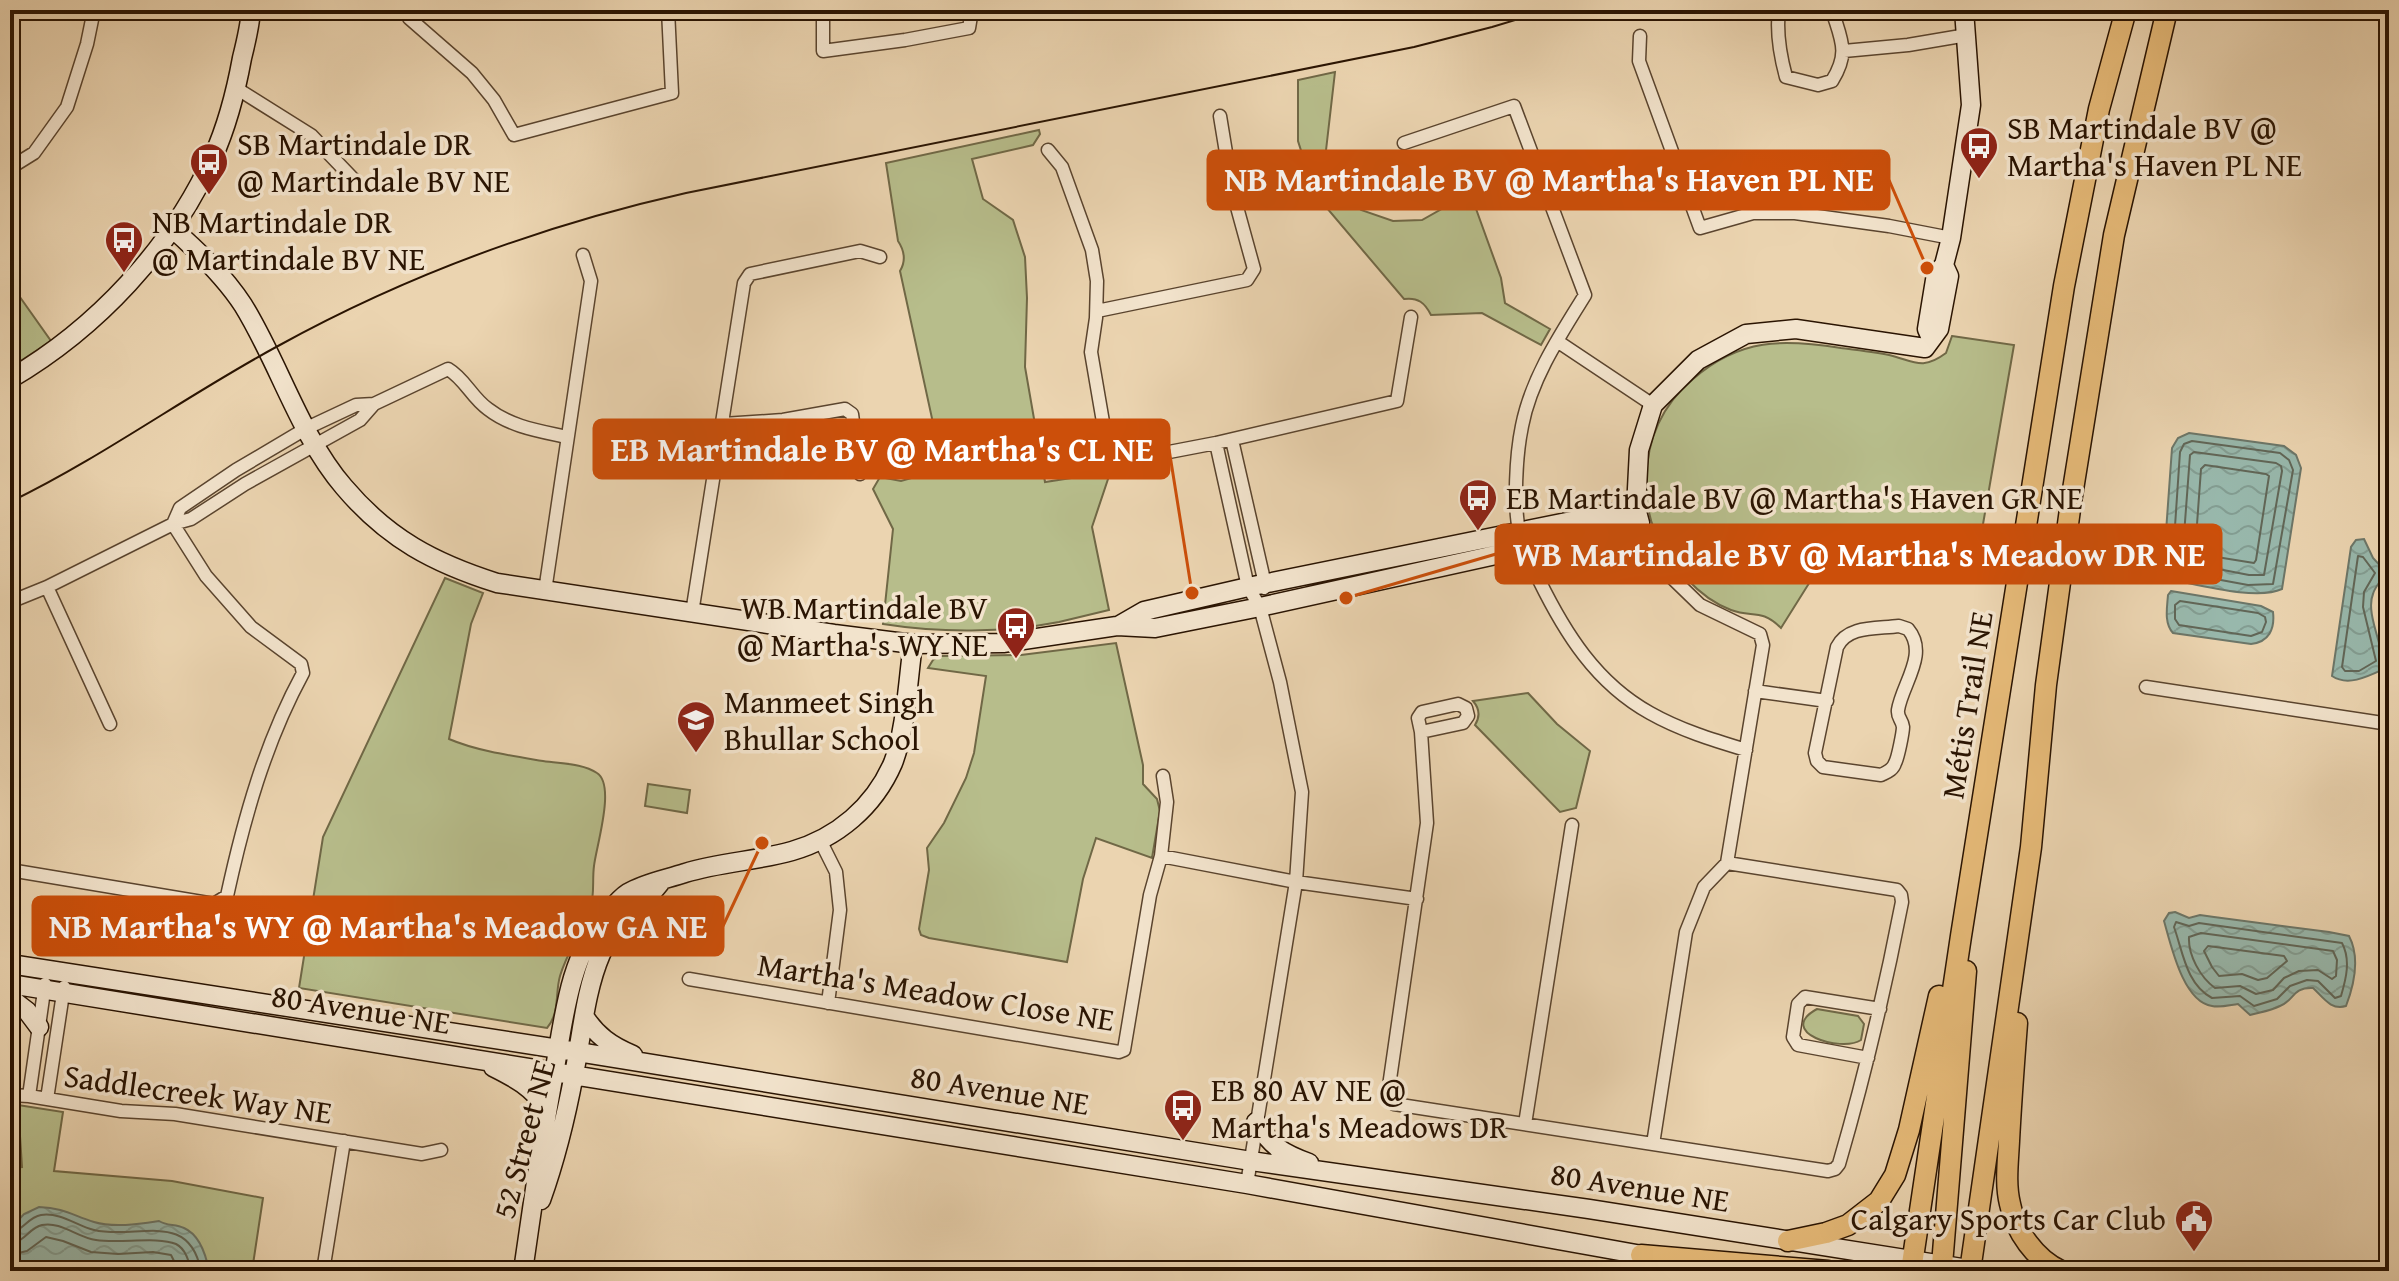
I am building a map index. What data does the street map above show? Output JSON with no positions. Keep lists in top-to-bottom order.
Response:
{
  "streets": {
    "main road": ["Métis Trail NE"],
    "street": [
      "Martha's Meadow Close NE",
      "80 Avenue NE",
      "Saddlecreek Way NE",
      "52 Street NE"
    ]
  },
  "crossings": [
    ["Métis Trail NE", "80 Avenue NE"],
    ["80 Avenue NE", "52 Street NE"]
  ],
  "places": {
    "bus stop": [
      "SB Martindale BV @ Martha's Haven PL NE",
      "SB Martindale DR @ Martindale BV NE",
      "NB Martindale DR @ Martindale BV NE",
      "EB Martindale BV @ Martha's Haven GR NE",
      "WB Martindale BV @ Martha's WY NE",
      "EB 80 AV NE @ Martha's Meadows DR"
    ],
    "other": [
      "NB Martindale BV @ Martha's Haven PL NE",
      "EB Martindale BV @ Martha's CL NE",
      "WB Martindale BV @ Martha's Meadow DR NE",
      "NB Martha's WY @ Martha's Meadow GA NE"
    ],
    "school or university": ["Manmeet Singh Bhullar School"],
    "public building": ["Calgary Sports Car Club"]
  }
}
